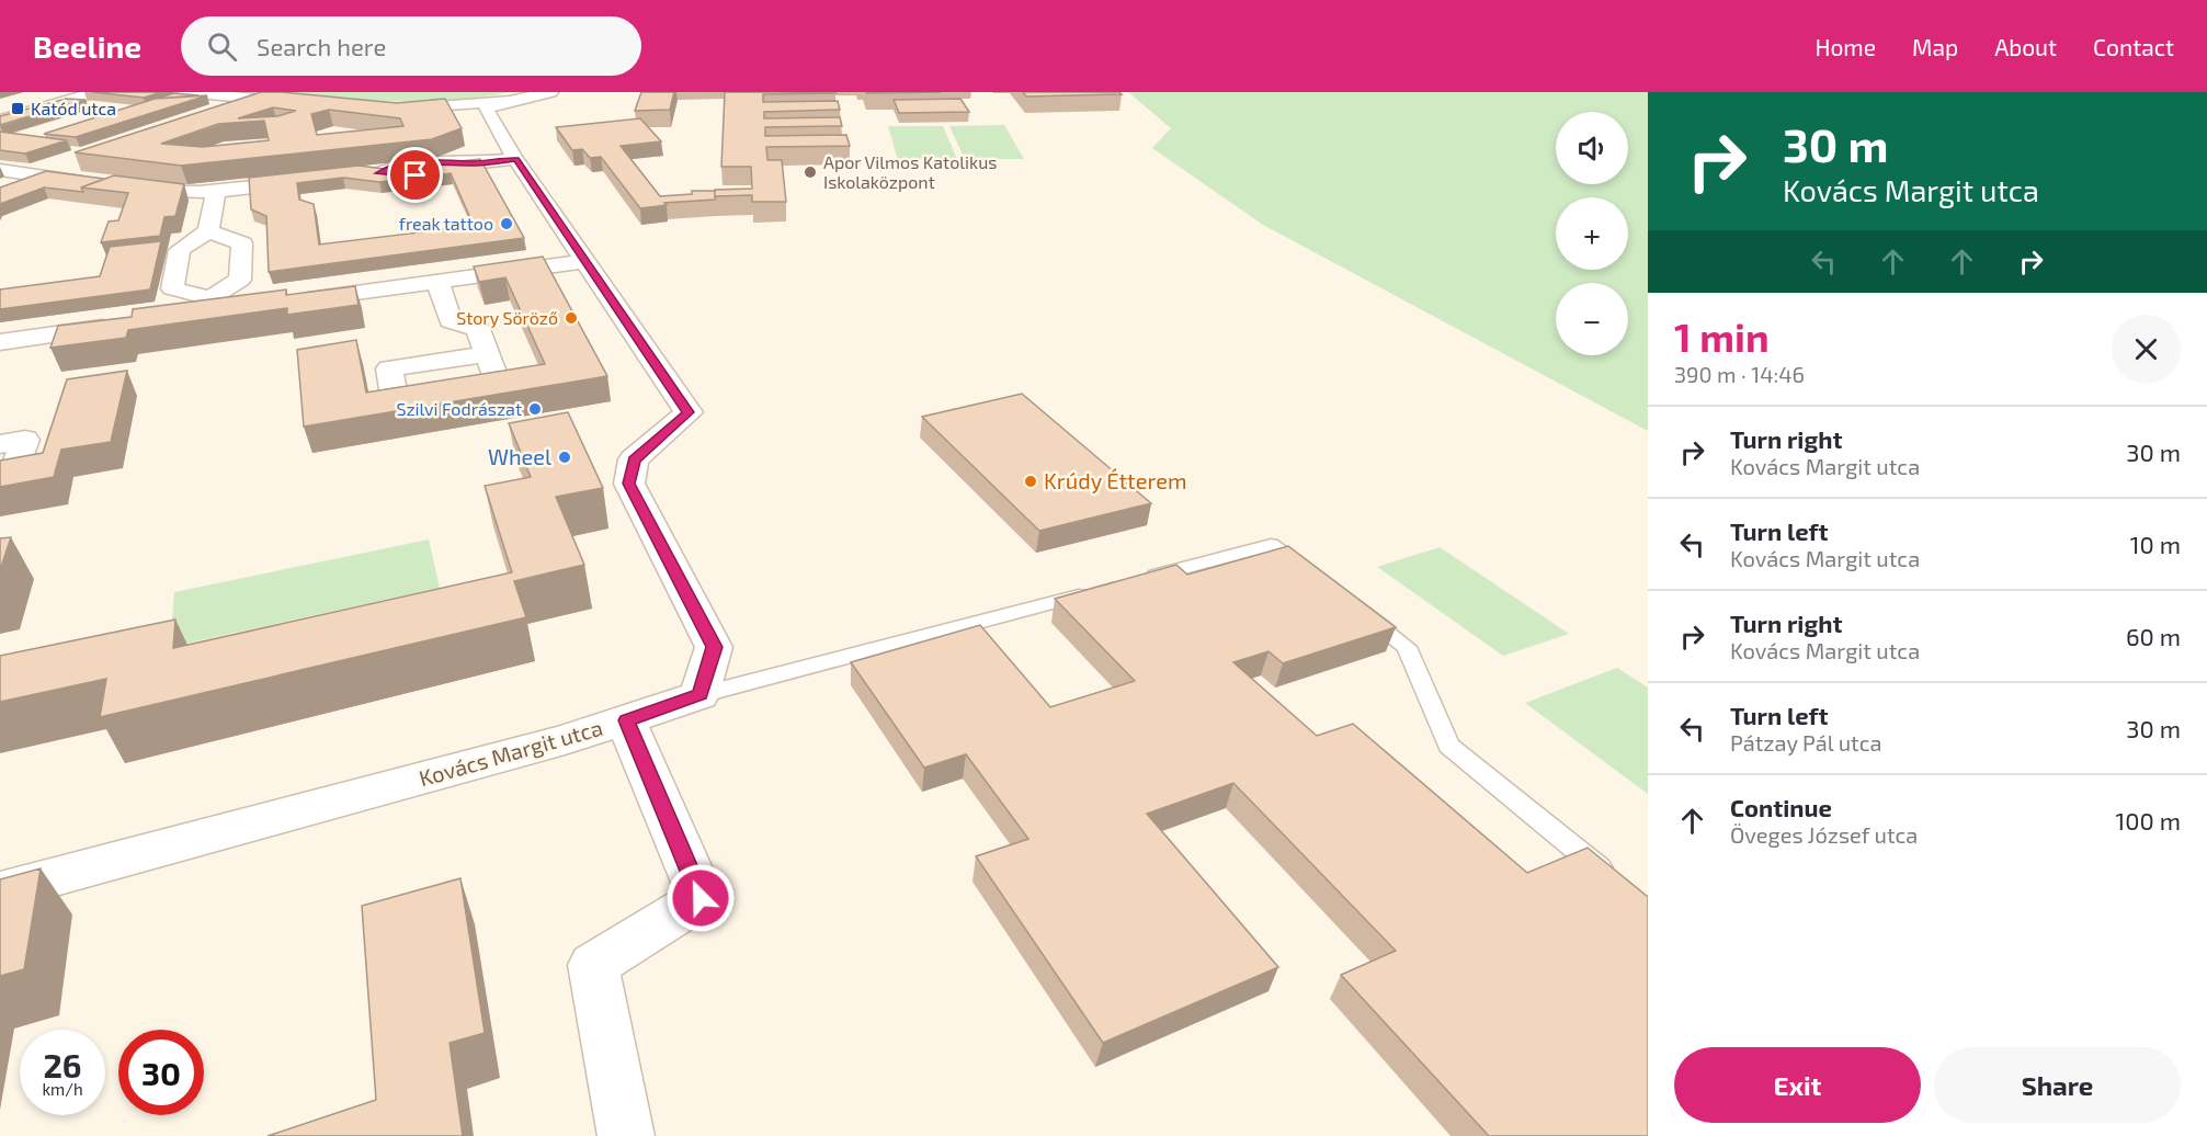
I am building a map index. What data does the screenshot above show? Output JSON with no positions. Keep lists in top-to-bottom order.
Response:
{
  "streets": {
    "street": ["Kovács Margit utca"]
  },
  "places": {
    "transit": ["Katód utca"],
    "other": [
      "Apor Vilmos Katolikus Iskolaközpont",
      "freak tattoo",
      "Story Söröző",
      "Szilvi Fodrászat",
      "Wheel",
      "Krúdy Étterem"
    ]
  },
  "page": {
    "header": "Beeline",
    "search": "Search here",
    "nav": [
      "Home",
      "Map",
      "About",
      "Contact"
    ],
    "turn": ["30 m", "Kovács Margit utca"],
    "map_buttons": ["+", "−"],
    "heading": ["1 min", "390 m · 14:46"],
    "list": [
      {
        "name": "Turn right",
        "note": "Kovács Margit utca",
        "value": "30 m"
      },
      {
        "name": "Turn left",
        "note": "Kovács Margit utca",
        "value": "10 m"
      },
      {
        "name": "Turn right",
        "note": "Kovács Margit utca",
        "value": "60 m"
      },
      {
        "name": "Turn left",
        "note": "Pátzay Pál utca",
        "value": "30 m"
      },
      {
        "name": "Continue",
        "note": "Öveges József utca",
        "value": "100 m"
      }
    ],
    "speed": "26 km/h",
    "limit": "30",
    "buttons": ["Exit", "Share"]
  }
}
